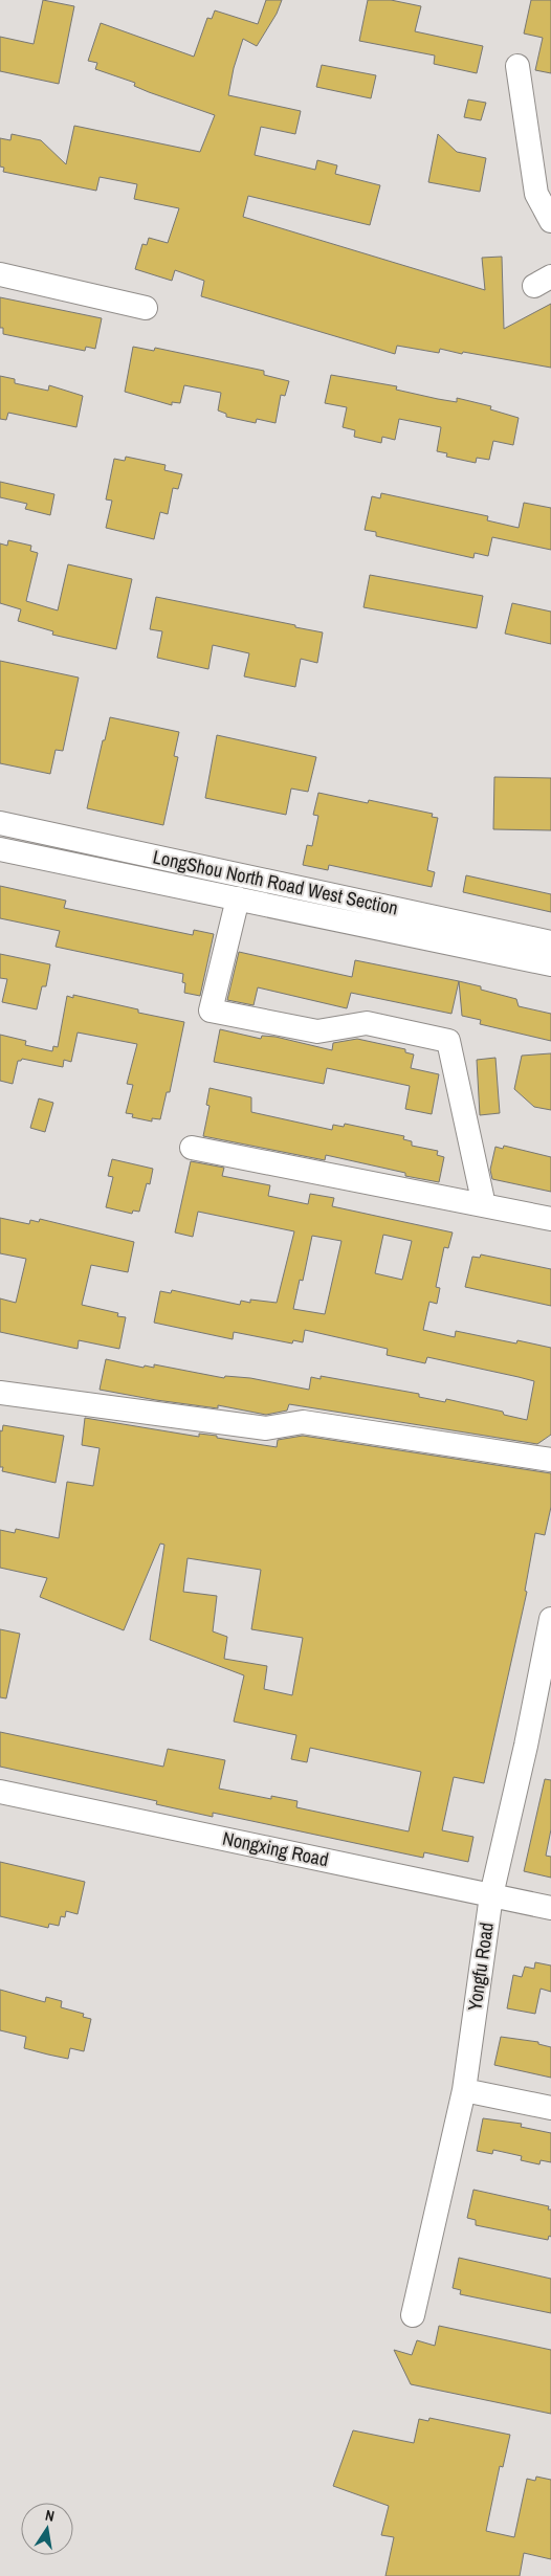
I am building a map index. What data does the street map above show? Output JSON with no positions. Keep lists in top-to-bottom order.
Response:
{
  "streets": {
    "street": ["LongShou North Road West Section", "Nongxing Road", "Yongfu Road"]
  },
  "crossings": [
    ["Nongxing Road", "Yongfu Road"]
  ],
  "north": "top"
}
